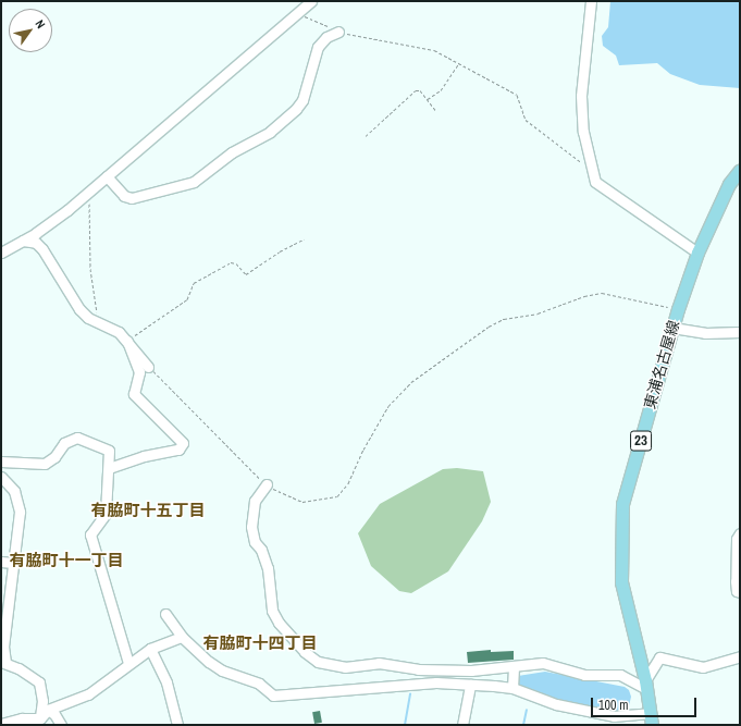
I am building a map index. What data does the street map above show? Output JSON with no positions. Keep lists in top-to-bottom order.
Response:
{
  "streets": {
    "main road": ["東浦名古屋線", "23"]
  },
  "districts": ["有脇町十五丁目", "有脇町十一丁目", "有脇町十四丁目"],
  "scale_bar": "100 m",
  "north": "top right"
}
